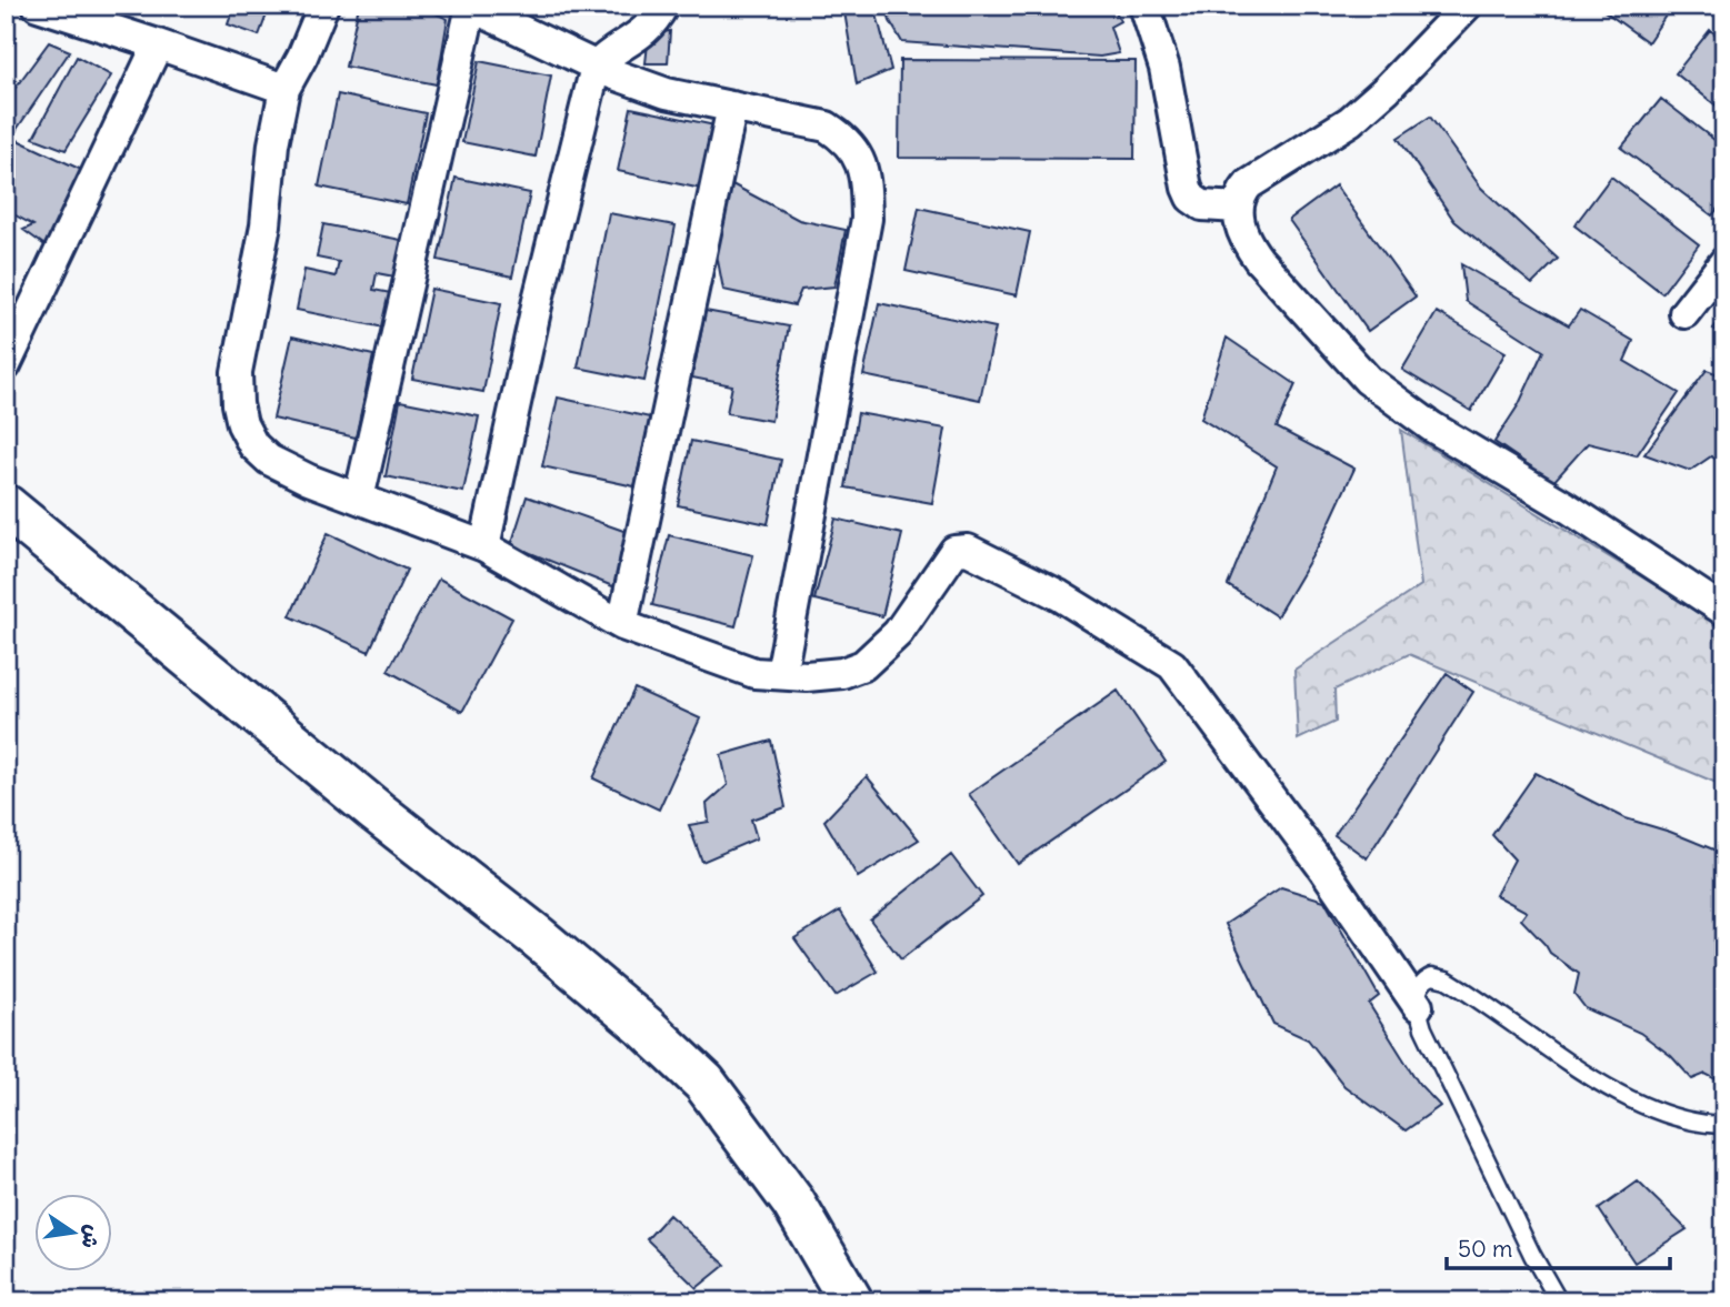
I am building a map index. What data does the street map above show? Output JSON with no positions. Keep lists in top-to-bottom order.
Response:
{
  "scale_bar": "50 m",
  "north": "right"
}
